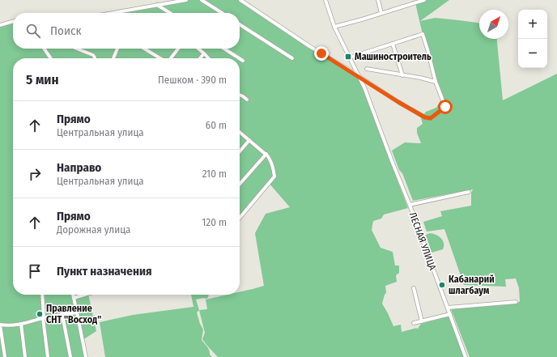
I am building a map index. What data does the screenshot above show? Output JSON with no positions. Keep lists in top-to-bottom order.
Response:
{
  "streets": {
    "street": ["ЛЕСНАЯ УЛИЦА"]
  },
  "places": {
    "transit": ["Машиностроитель"],
    "other": ["Кабанарий шлагбаум", "Правление СНТ \"Восход\""]
  },
  "north": "top right",
  "page": {
    "map_buttons": ["+", "−"],
    "search": "Поиск",
    "heading": ["5 мин", "Пешком · 390 m"],
    "list": [
      ["Прямо", "Центральная улица", "60 m"],
      ["Направо", "Центральная улица", "210 m"],
      ["Прямо", "Дорожная улица", "120 m"],
      "Пункт назначения"
    ]
  }
}
